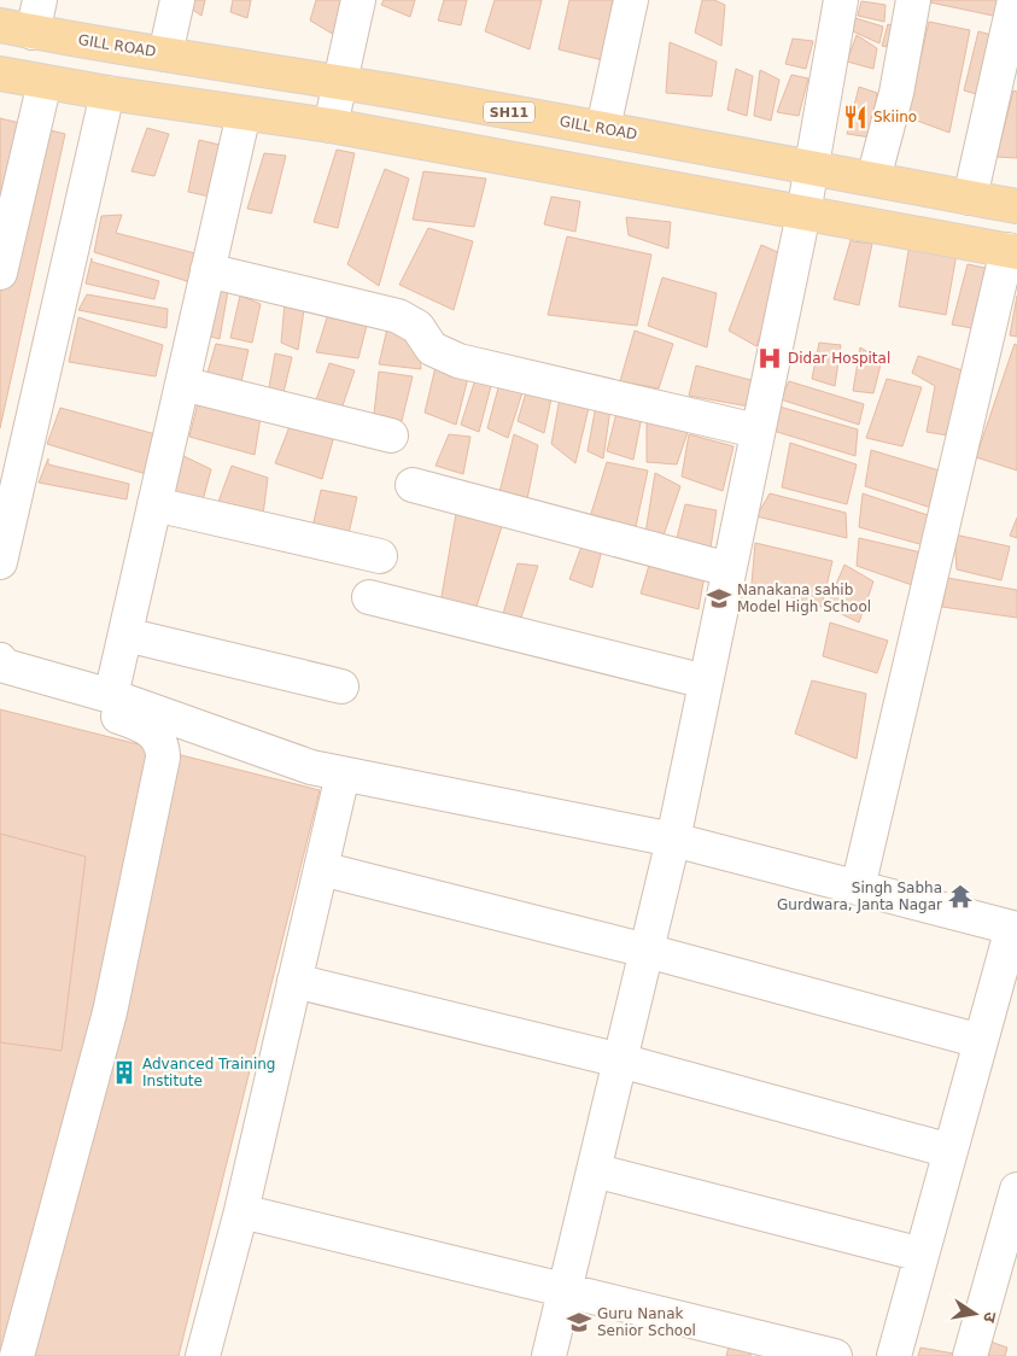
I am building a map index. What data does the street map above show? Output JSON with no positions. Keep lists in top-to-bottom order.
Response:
{
  "streets": {
    "main road": ["GILL ROAD", "SH11"]
  },
  "places": {
    "restaurant": ["Skiino"],
    "hospital": ["Didar Hospital"],
    "school or university": ["Nanakana sahib Model High School", "Guru Nanak Senior School"],
    "temple": ["Singh Sabha Gurdwara, Janta Nagar"],
    "building": ["Advanced Training Institute"]
  },
  "north": "right"
}
